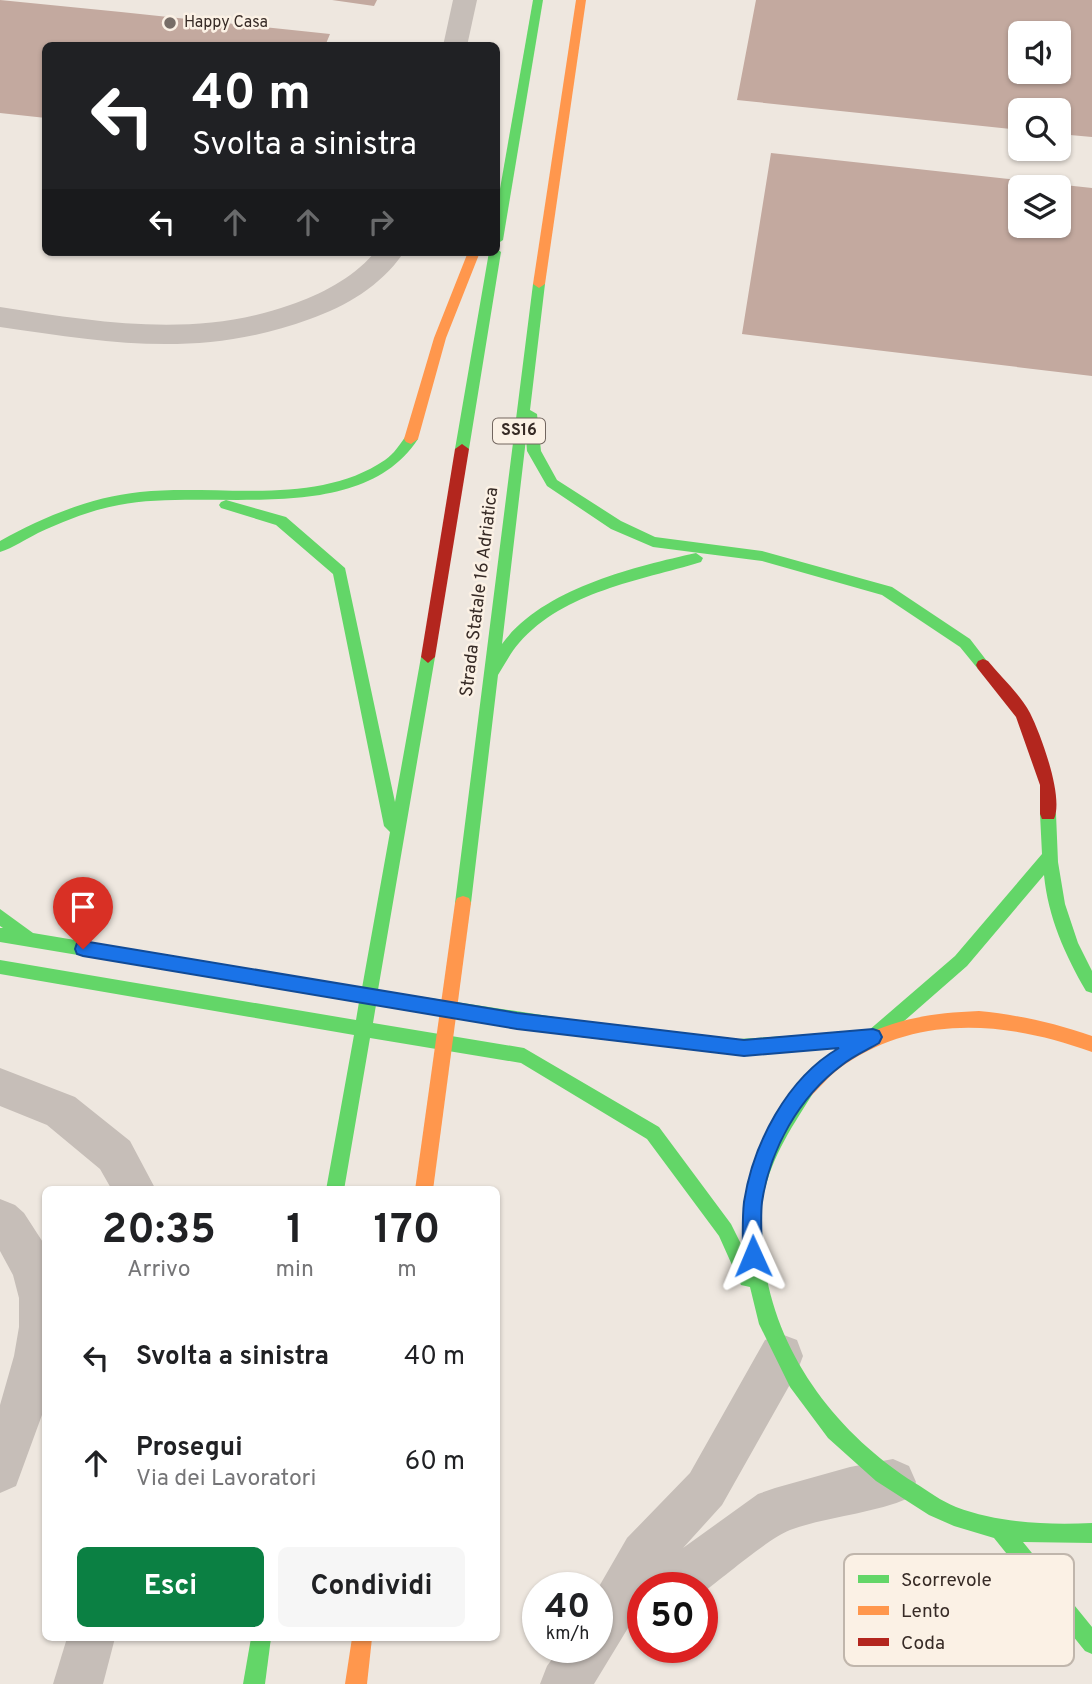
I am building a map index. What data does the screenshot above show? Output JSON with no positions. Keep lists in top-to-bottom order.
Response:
{
  "streets": {
    "main road": ["SS16", "Strada Statale 16 Adriatica"]
  },
  "places": ["Happy Casa"],
  "legend": ["Scorrevole", "Lento", "Coda"],
  "page": {
    "turn": ["40 m", "Svolta a sinistra"],
    "eta": [
      "20:35",
      "Arrivo",
      "1",
      "min",
      "170",
      "m"
    ],
    "list": [
      {
        "name": "Svolta a sinistra",
        "value": "40 m"
      },
      {
        "name": "Prosegui",
        "note": "Via dei Lavoratori",
        "value": "60 m"
      }
    ],
    "buttons": ["Esci", "Condividi"],
    "speed": "40 km/h",
    "limit": "50"
  }
}
